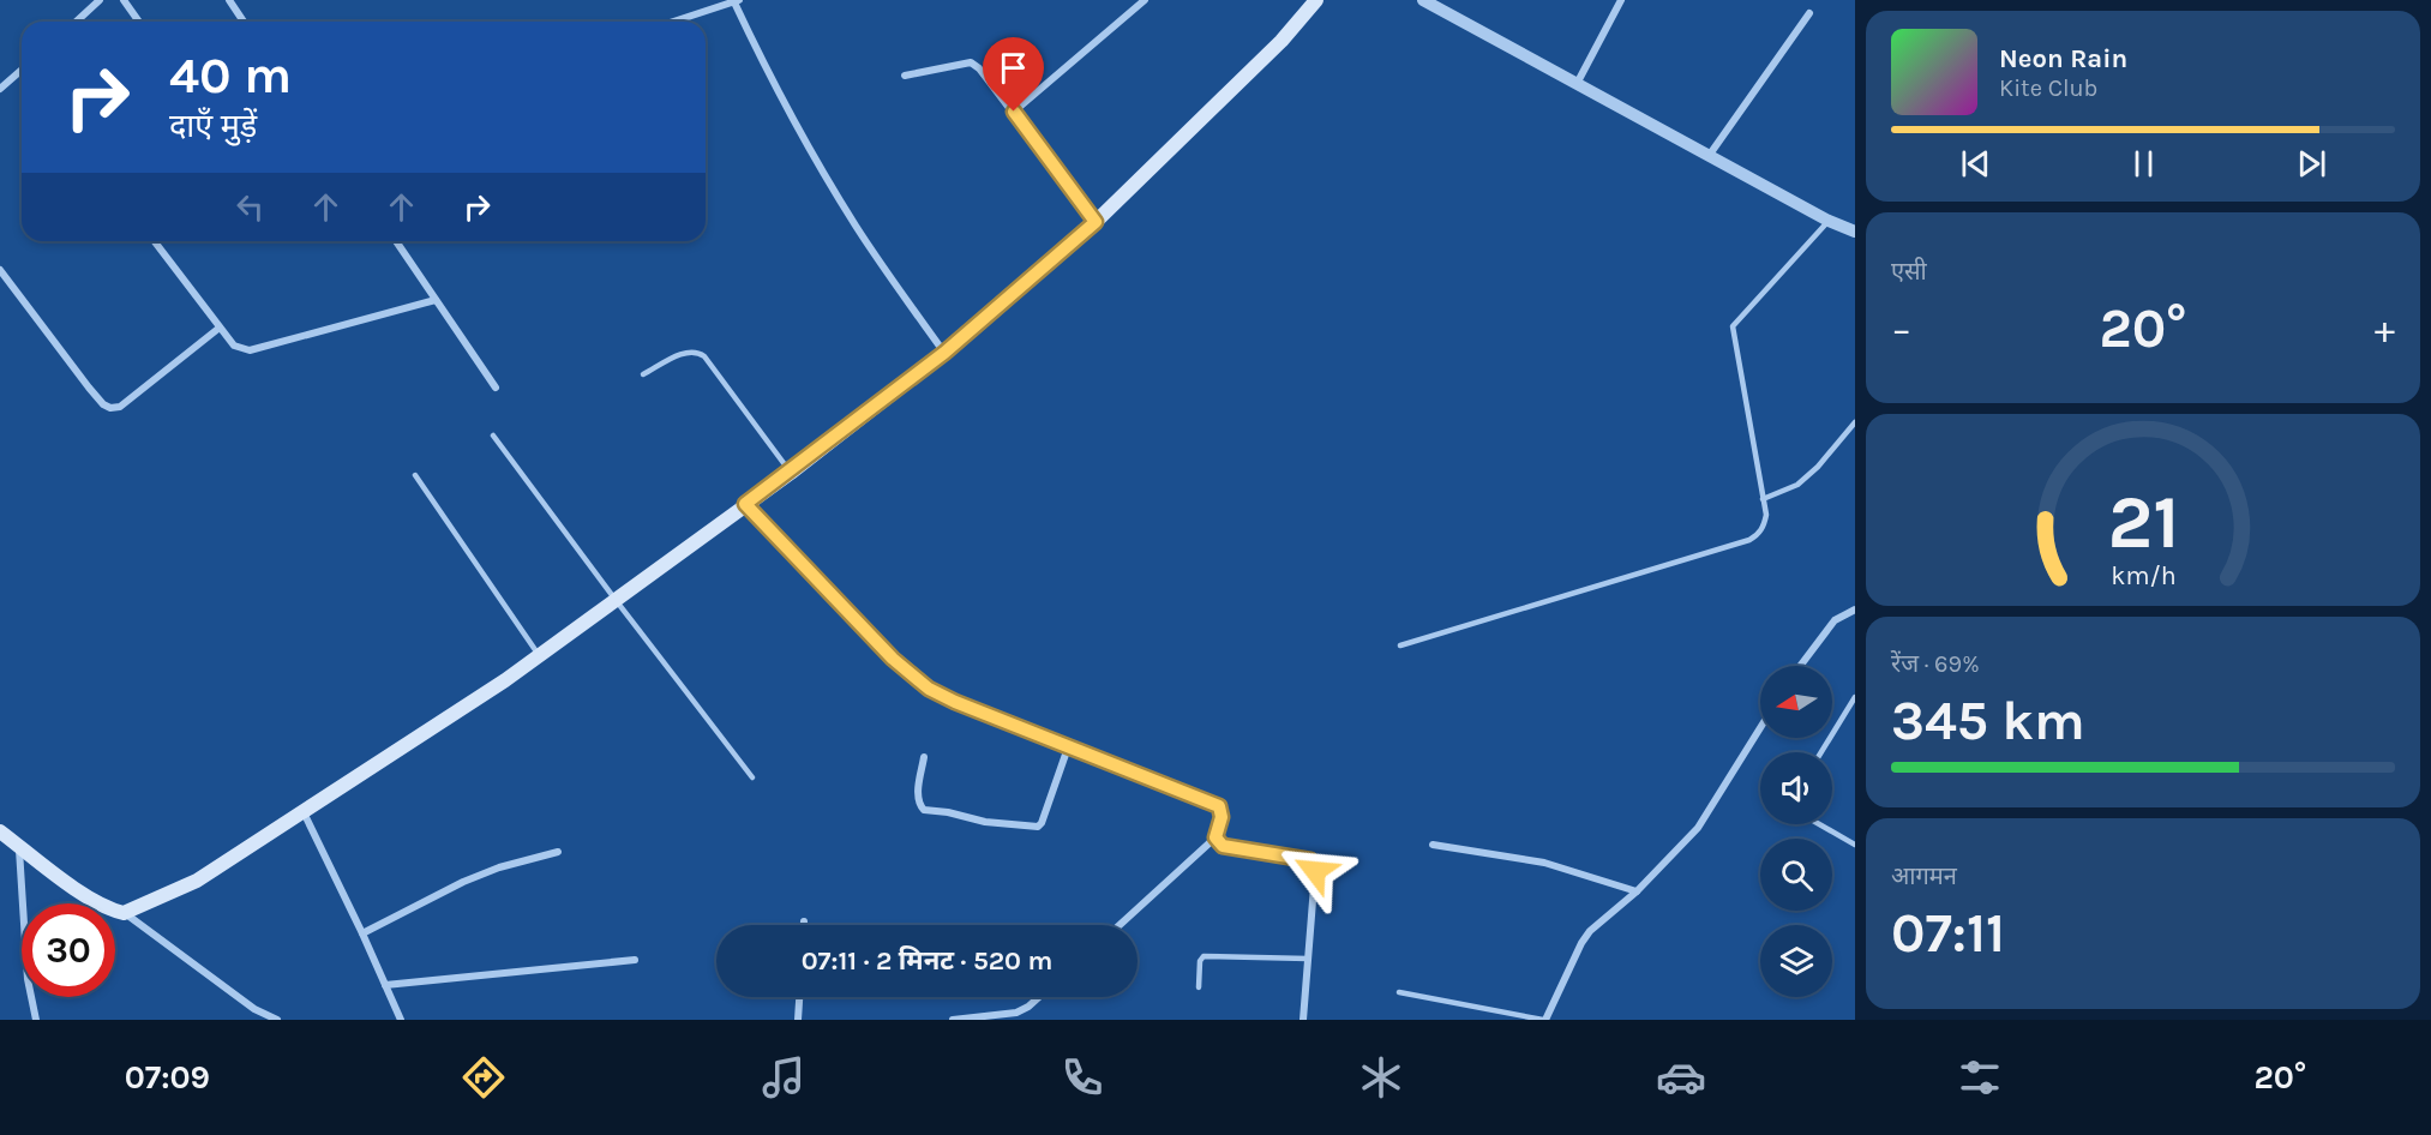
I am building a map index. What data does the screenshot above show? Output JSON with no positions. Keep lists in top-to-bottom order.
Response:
{
  "north": "left",
  "page": {
    "turn": ["40 m", "दाएँ मुड़ें"],
    "song": ["Neon Rain", "Kite Club"],
    "tile": [
      "एसी",
      ["रेंज · 69%", "345 km"],
      ["आगमन", "07:11"]
    ],
    "heat": ["−", "20°", "+"],
    "limit": "30",
    "trip": "07:11 · 2 मिनट · 520 m",
    "tabs": ["07:09", "20°"],
    "gauge": ["21", "km/h"]
  }
}
